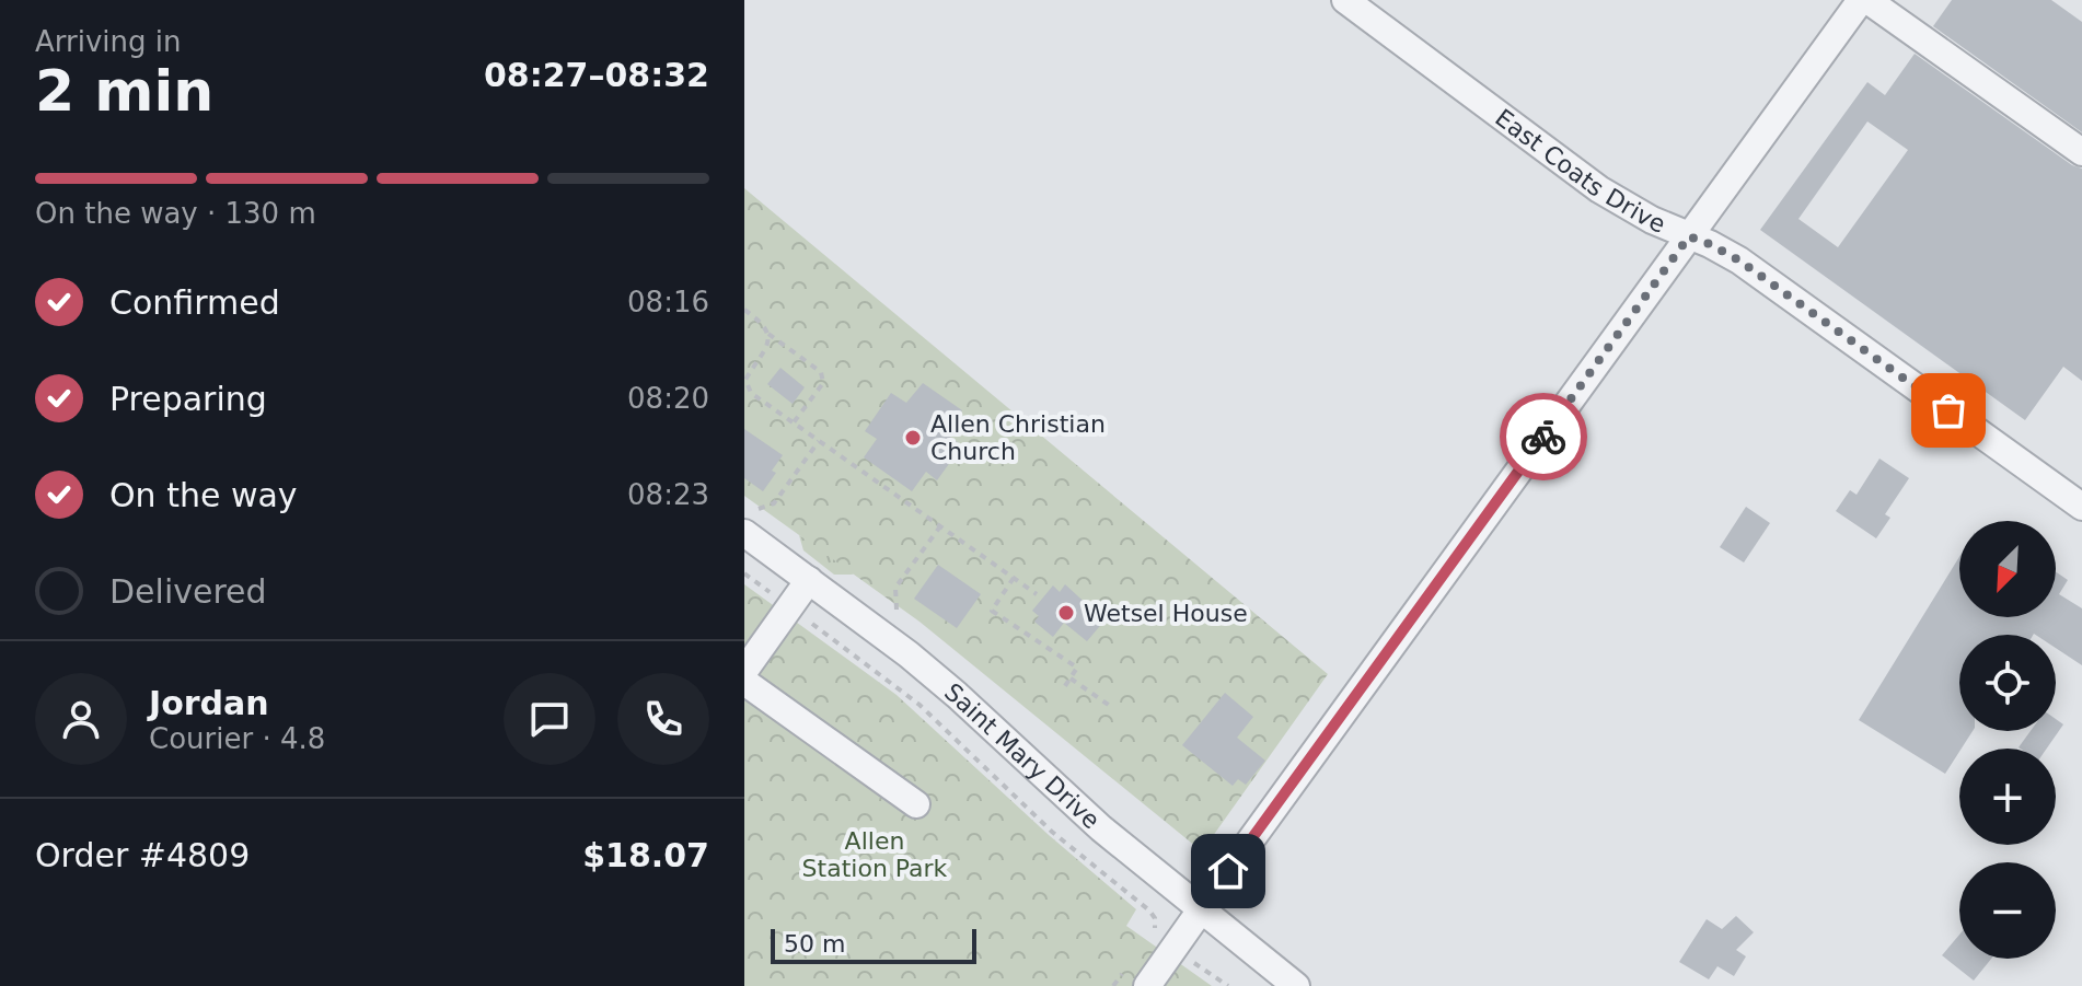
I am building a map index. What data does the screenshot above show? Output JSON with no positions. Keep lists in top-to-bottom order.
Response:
{
  "streets": {
    "street": ["East Coats Drive", "Saint Mary Drive"]
  },
  "parks": ["Allen Station Park"],
  "places": ["Allen Christian Church", "Wetsel House"],
  "scale_bar": "50 m",
  "north": "bottom left",
  "page": {
    "heading": ["2 min", "Arriving in", "08:27–08:32"],
    "panel": [
      "Jordan",
      "Courier · 4.8",
      "Order #4809",
      "$18.07"
    ],
    "bar": "On the way · 130 m",
    "list": [
      ["Confirmed", "08:16"],
      ["Preparing", "08:20"],
      ["On the way", "08:23"],
      "Delivered"
    ],
    "map_buttons": ["+", "−"],
    "scale": "50 m"
  }
}
